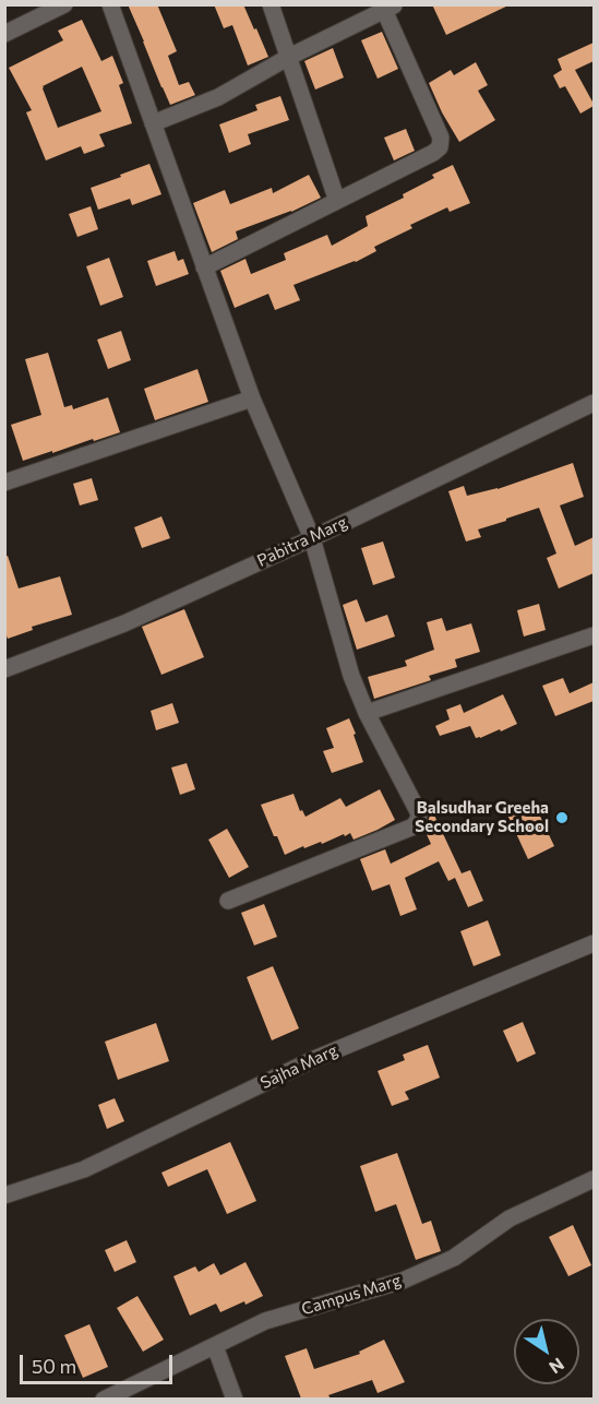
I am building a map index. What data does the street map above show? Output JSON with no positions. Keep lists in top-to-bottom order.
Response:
{
  "streets": {
    "street": ["Pabitra Marg", "Sajha Marg", "Campus Marg"]
  },
  "places": ["Balsudhar Greeha Secondary School"],
  "scale_bar": "50 m",
  "north": "bottom right"
}
